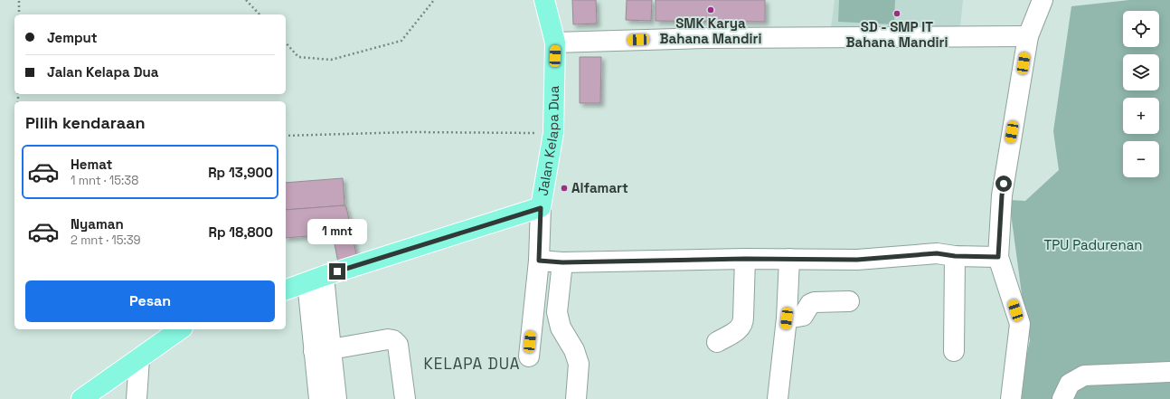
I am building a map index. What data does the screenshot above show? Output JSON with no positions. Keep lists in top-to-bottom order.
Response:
{
  "streets": {
    "main road": ["Jalan Kelapa Dua"]
  },
  "districts": ["KELAPA DUA"],
  "parks": ["TPU Padurenan"],
  "places": ["SMK Karya Bahana Mandiri", "SD - SMP IT Bahana Mandiri", "Alfamart"],
  "page": {
    "map_buttons": ["+", "−"],
    "banner": ["Jemput", "Jalan Kelapa Dua"],
    "heading": "Pilih kendaraan",
    "list": [
      {
        "name": "Hemat",
        "note": "1 mnt · 15:38",
        "value": "Rp 13,900"
      },
      {
        "name": "Nyaman",
        "note": "2 mnt · 15:39",
        "value": "Rp 18,800"
      }
    ],
    "bubble": "1 mnt",
    "buttons": "Pesan"
  }
}
